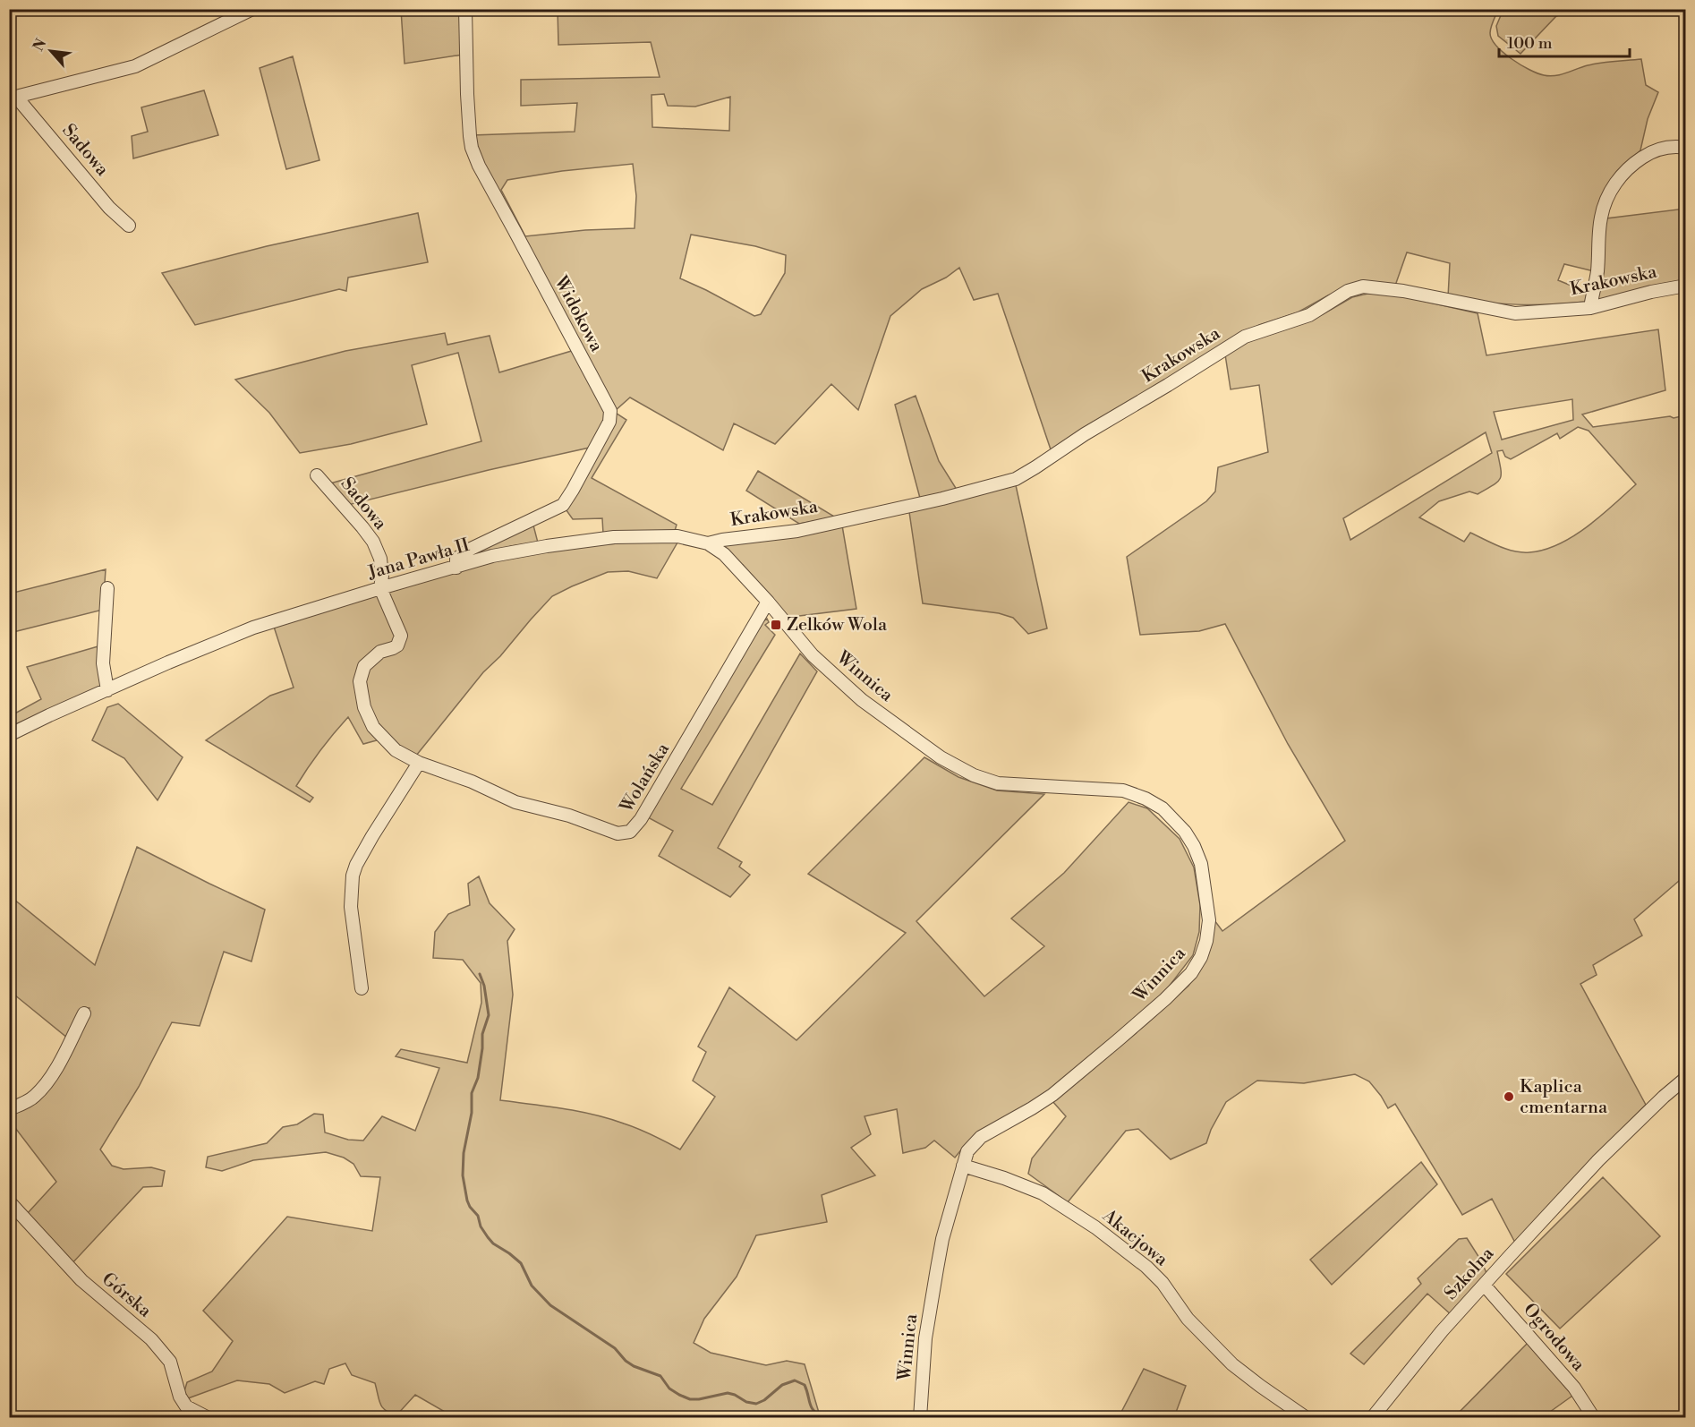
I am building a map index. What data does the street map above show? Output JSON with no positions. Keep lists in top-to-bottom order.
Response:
{
  "streets": {
    "street": [
      "Sadowa",
      "Krakowska",
      "Widokowa",
      "Jana Pawła II",
      "Winnica",
      "Wolańska",
      "Akacjowa",
      "Szkolna",
      "Górska",
      "Ogrodowa"
    ]
  },
  "crossings": [
    ["Sadowa", "Jana Pawła II"],
    ["Sadowa", "Wolańska"],
    ["Krakowska", "Jana Pawła II"],
    ["Widokowa", "Jana Pawła II"],
    ["Jana Pawła II", "Winnica"],
    ["Jana Pawła II", "Wolańska"],
    ["Winnica", "Akacjowa"],
    ["Szkolna", "Ogrodowa"]
  ],
  "places": {
    "transit": ["Zelków Wola"],
    "other": ["Kaplica cmentarna"]
  },
  "scale_bar": "100 m",
  "north": "top left"
}
